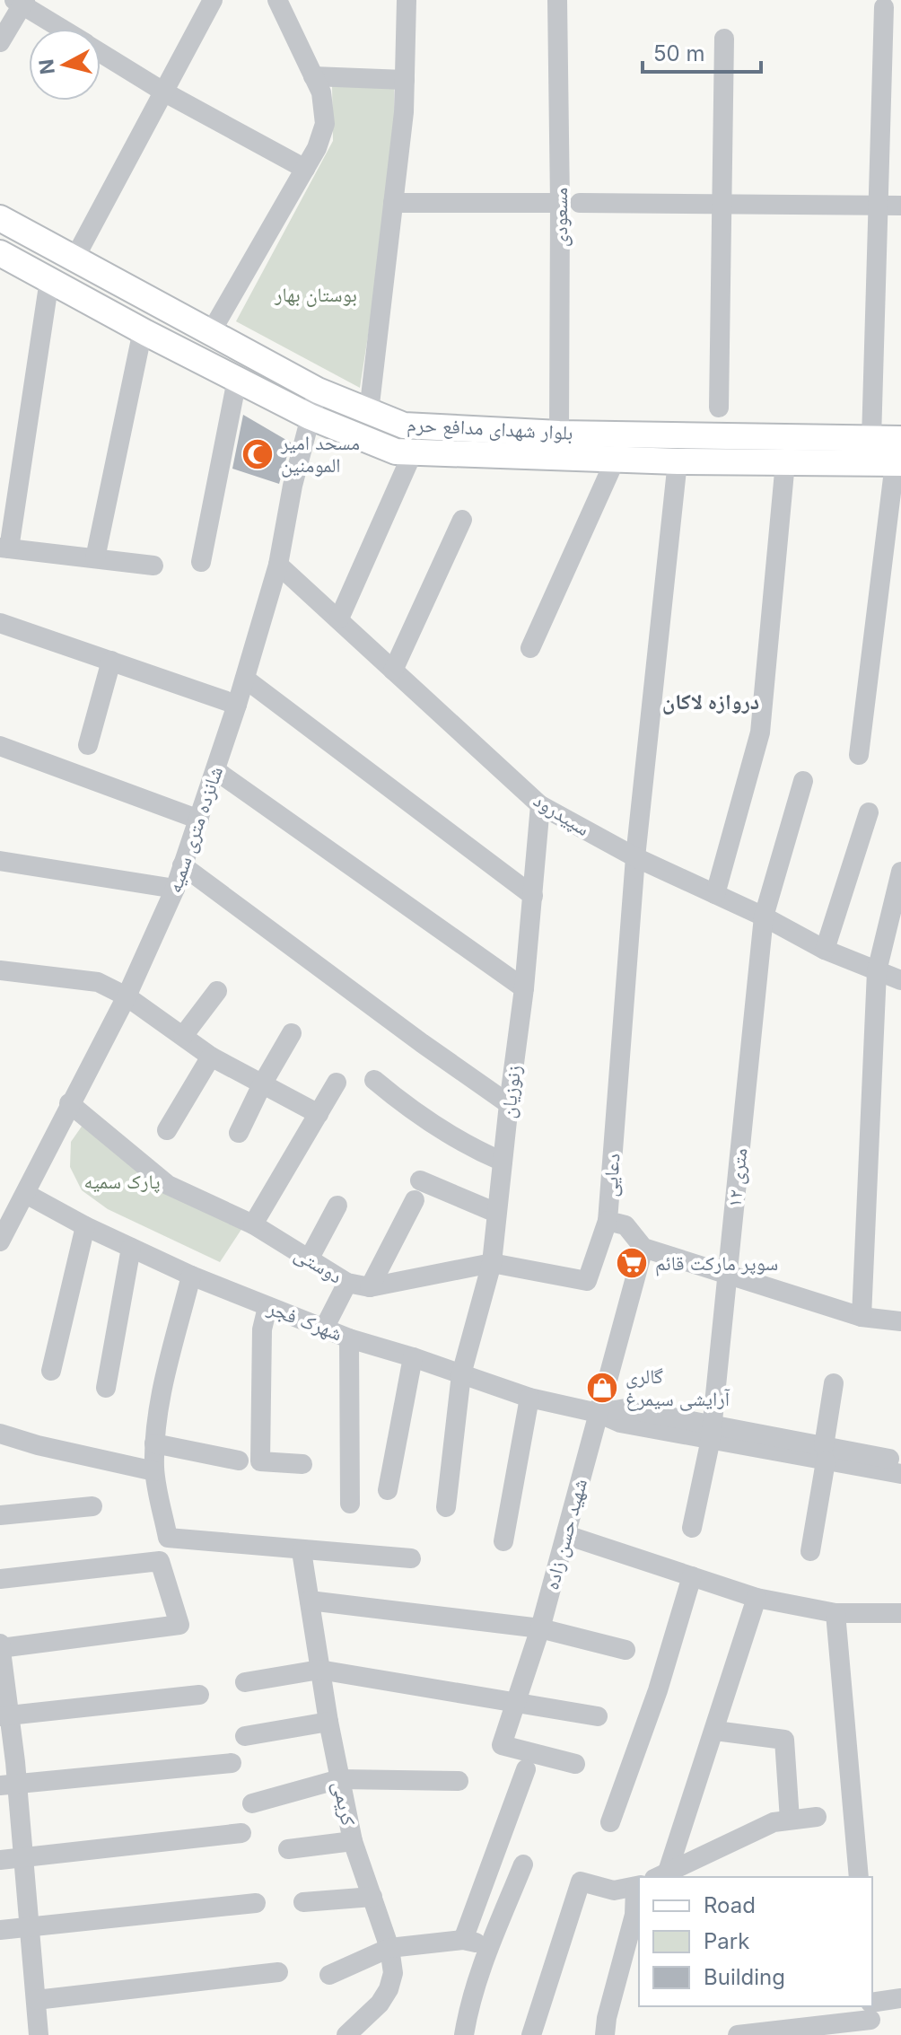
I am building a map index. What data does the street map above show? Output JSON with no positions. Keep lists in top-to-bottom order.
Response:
{
  "streets": {
    "main road": ["بلوار شهدای مدافع حرم"],
    "street": [
      "مسعودی",
      "سپیدرود",
      "شانزده متری سمیه",
      "زنوزیان",
      "دعایی",
      "۱۲ متری",
      "دوستی",
      "شهرک فجر",
      "شهید حسن زاده",
      "کریمی"
    ]
  },
  "crossings": [
    ["مسعودی", "بلوار شهدای مدافع حرم"],
    ["بلوار شهدای مدافع حرم", "شانزده متری سمیه"],
    ["بلوار شهدای مدافع حرم", "دعایی"],
    ["سپیدرود", "شانزده متری سمیه"],
    ["سپیدرود", "زنوزیان"],
    ["سپیدرود", "دعایی"],
    ["سپیدرود", "۱۲ متری"],
    ["شانزده متری سمیه", "دوستی"],
    ["شانزده متری سمیه", "شهرک فجر"],
    ["زنوزیان", "دوستی"],
    ["زنوزیان", "شهرک فجر"],
    ["دعایی", "۱۲ متری"],
    ["دعایی", "دوستی"],
    ["دعایی", "شهید حسن زاده"],
    ["۱۲ متری", "شهرک فجر"],
    ["شهرک فجر", "شهید حسن زاده"]
  ],
  "districts": ["دروازه لاکان"],
  "parks": ["بوستان بهار", "پارک سمیه"],
  "places": {
    "mosque": ["مسحد امیر المومنین"],
    "supermarket": ["سوپر مارکت قائم"],
    "shop": ["گالری آرایشی سیمرغ"]
  },
  "legend": ["Road", "Park", "Building"],
  "scale_bar": "50 m",
  "north": "left"
}
